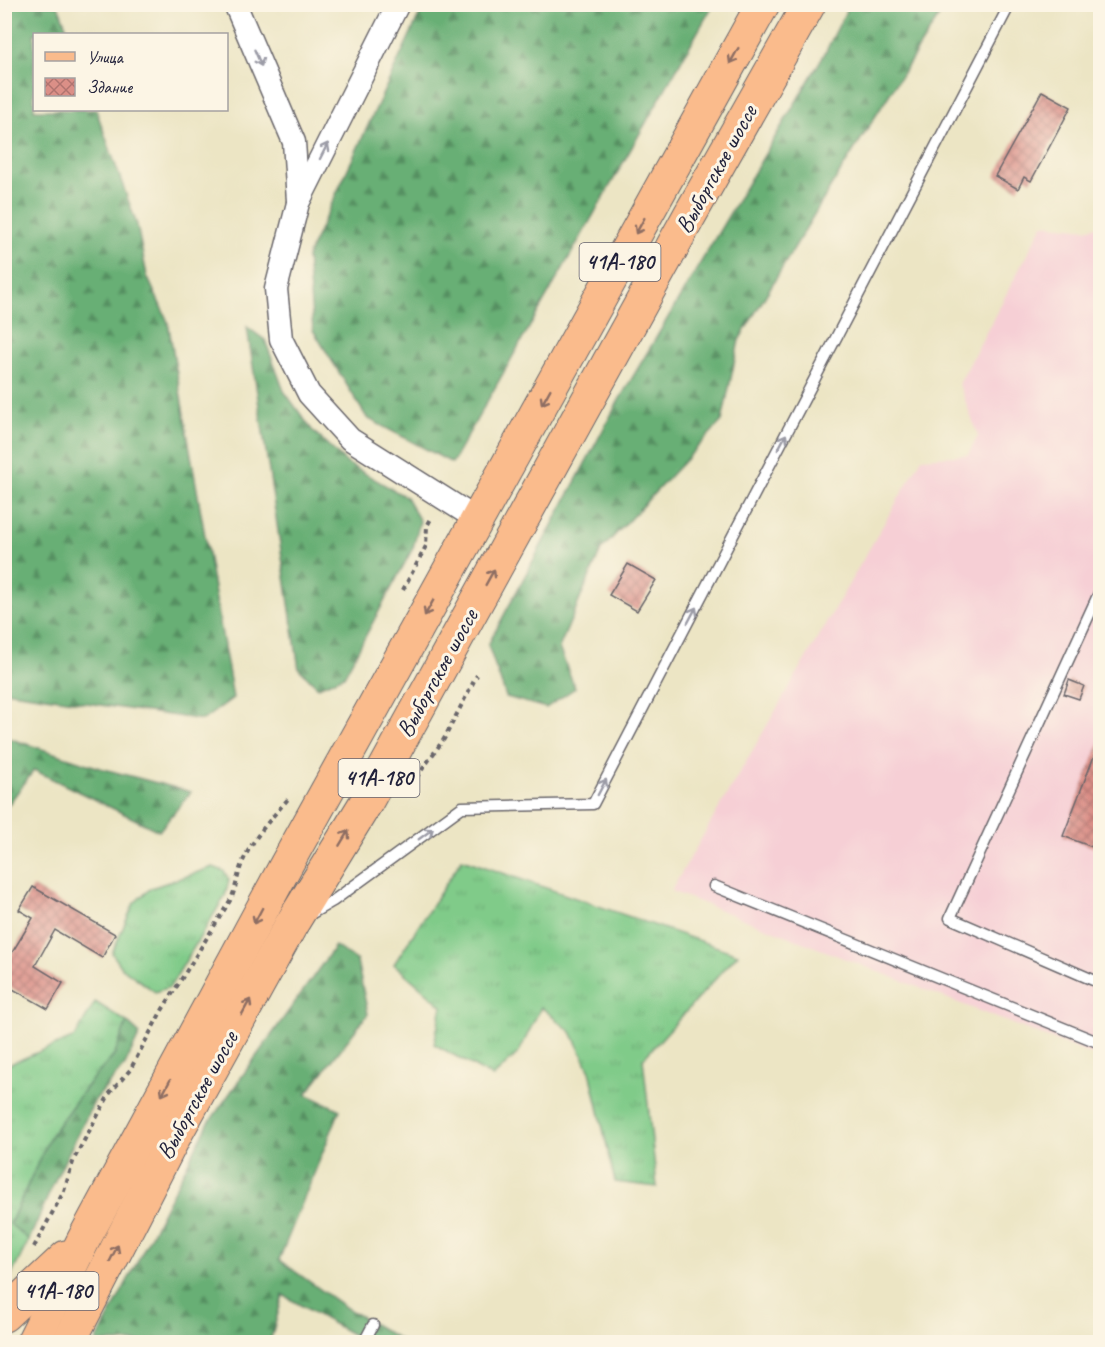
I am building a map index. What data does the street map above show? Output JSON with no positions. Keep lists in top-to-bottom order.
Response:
{
  "streets": {
    "main road": ["Выборгское шоссе", "41А-180"]
  },
  "legend": ["Улица", "Здание"]
}
